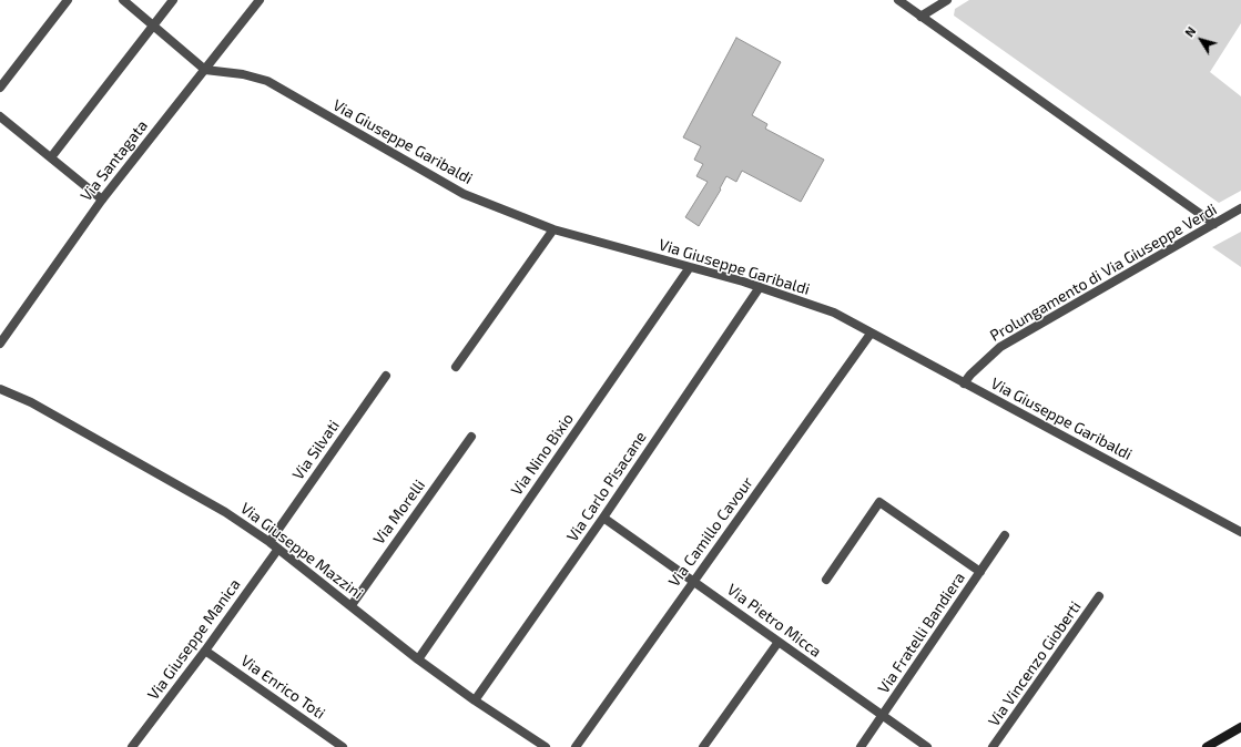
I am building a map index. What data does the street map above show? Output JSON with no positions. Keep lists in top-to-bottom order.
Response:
{
  "streets": {
    "street": [
      "Via Giuseppe Garibaldi",
      "Via Santagata",
      "Prolungamento di Via Giuseppe Verdi",
      "Via Silvati",
      "Via Nino Bixio",
      "Via Carlo Pisacane",
      "Via Morelli",
      "Via Camillo Cavour",
      "Via Giuseppe Mazzini",
      "Via Pietro Micca",
      "Via Fratelli Bandiera",
      "Via Giuseppe Manica",
      "Via Vincenzo Gioberti",
      "Via Enrico Toti"
    ]
  },
  "crossings": [
    ["Via Giuseppe Garibaldi", "Via Santagata"],
    ["Via Giuseppe Garibaldi", "Prolungamento di Via Giuseppe Verdi"],
    ["Via Giuseppe Garibaldi", "Via Nino Bixio"],
    ["Via Giuseppe Garibaldi", "Via Carlo Pisacane"],
    ["Via Giuseppe Garibaldi", "Via Camillo Cavour"],
    ["Via Silvati", "Via Giuseppe Mazzini"],
    ["Via Nino Bixio", "Via Giuseppe Mazzini"],
    ["Via Carlo Pisacane", "Via Giuseppe Mazzini"],
    ["Via Carlo Pisacane", "Via Pietro Micca"],
    ["Via Morelli", "Via Giuseppe Mazzini"],
    ["Via Camillo Cavour", "Via Pietro Micca"],
    ["Via Giuseppe Mazzini", "Via Giuseppe Manica"],
    ["Via Pietro Micca", "Via Fratelli Bandiera"],
    ["Via Giuseppe Manica", "Via Enrico Toti"]
  ],
  "north": "top left"
}
